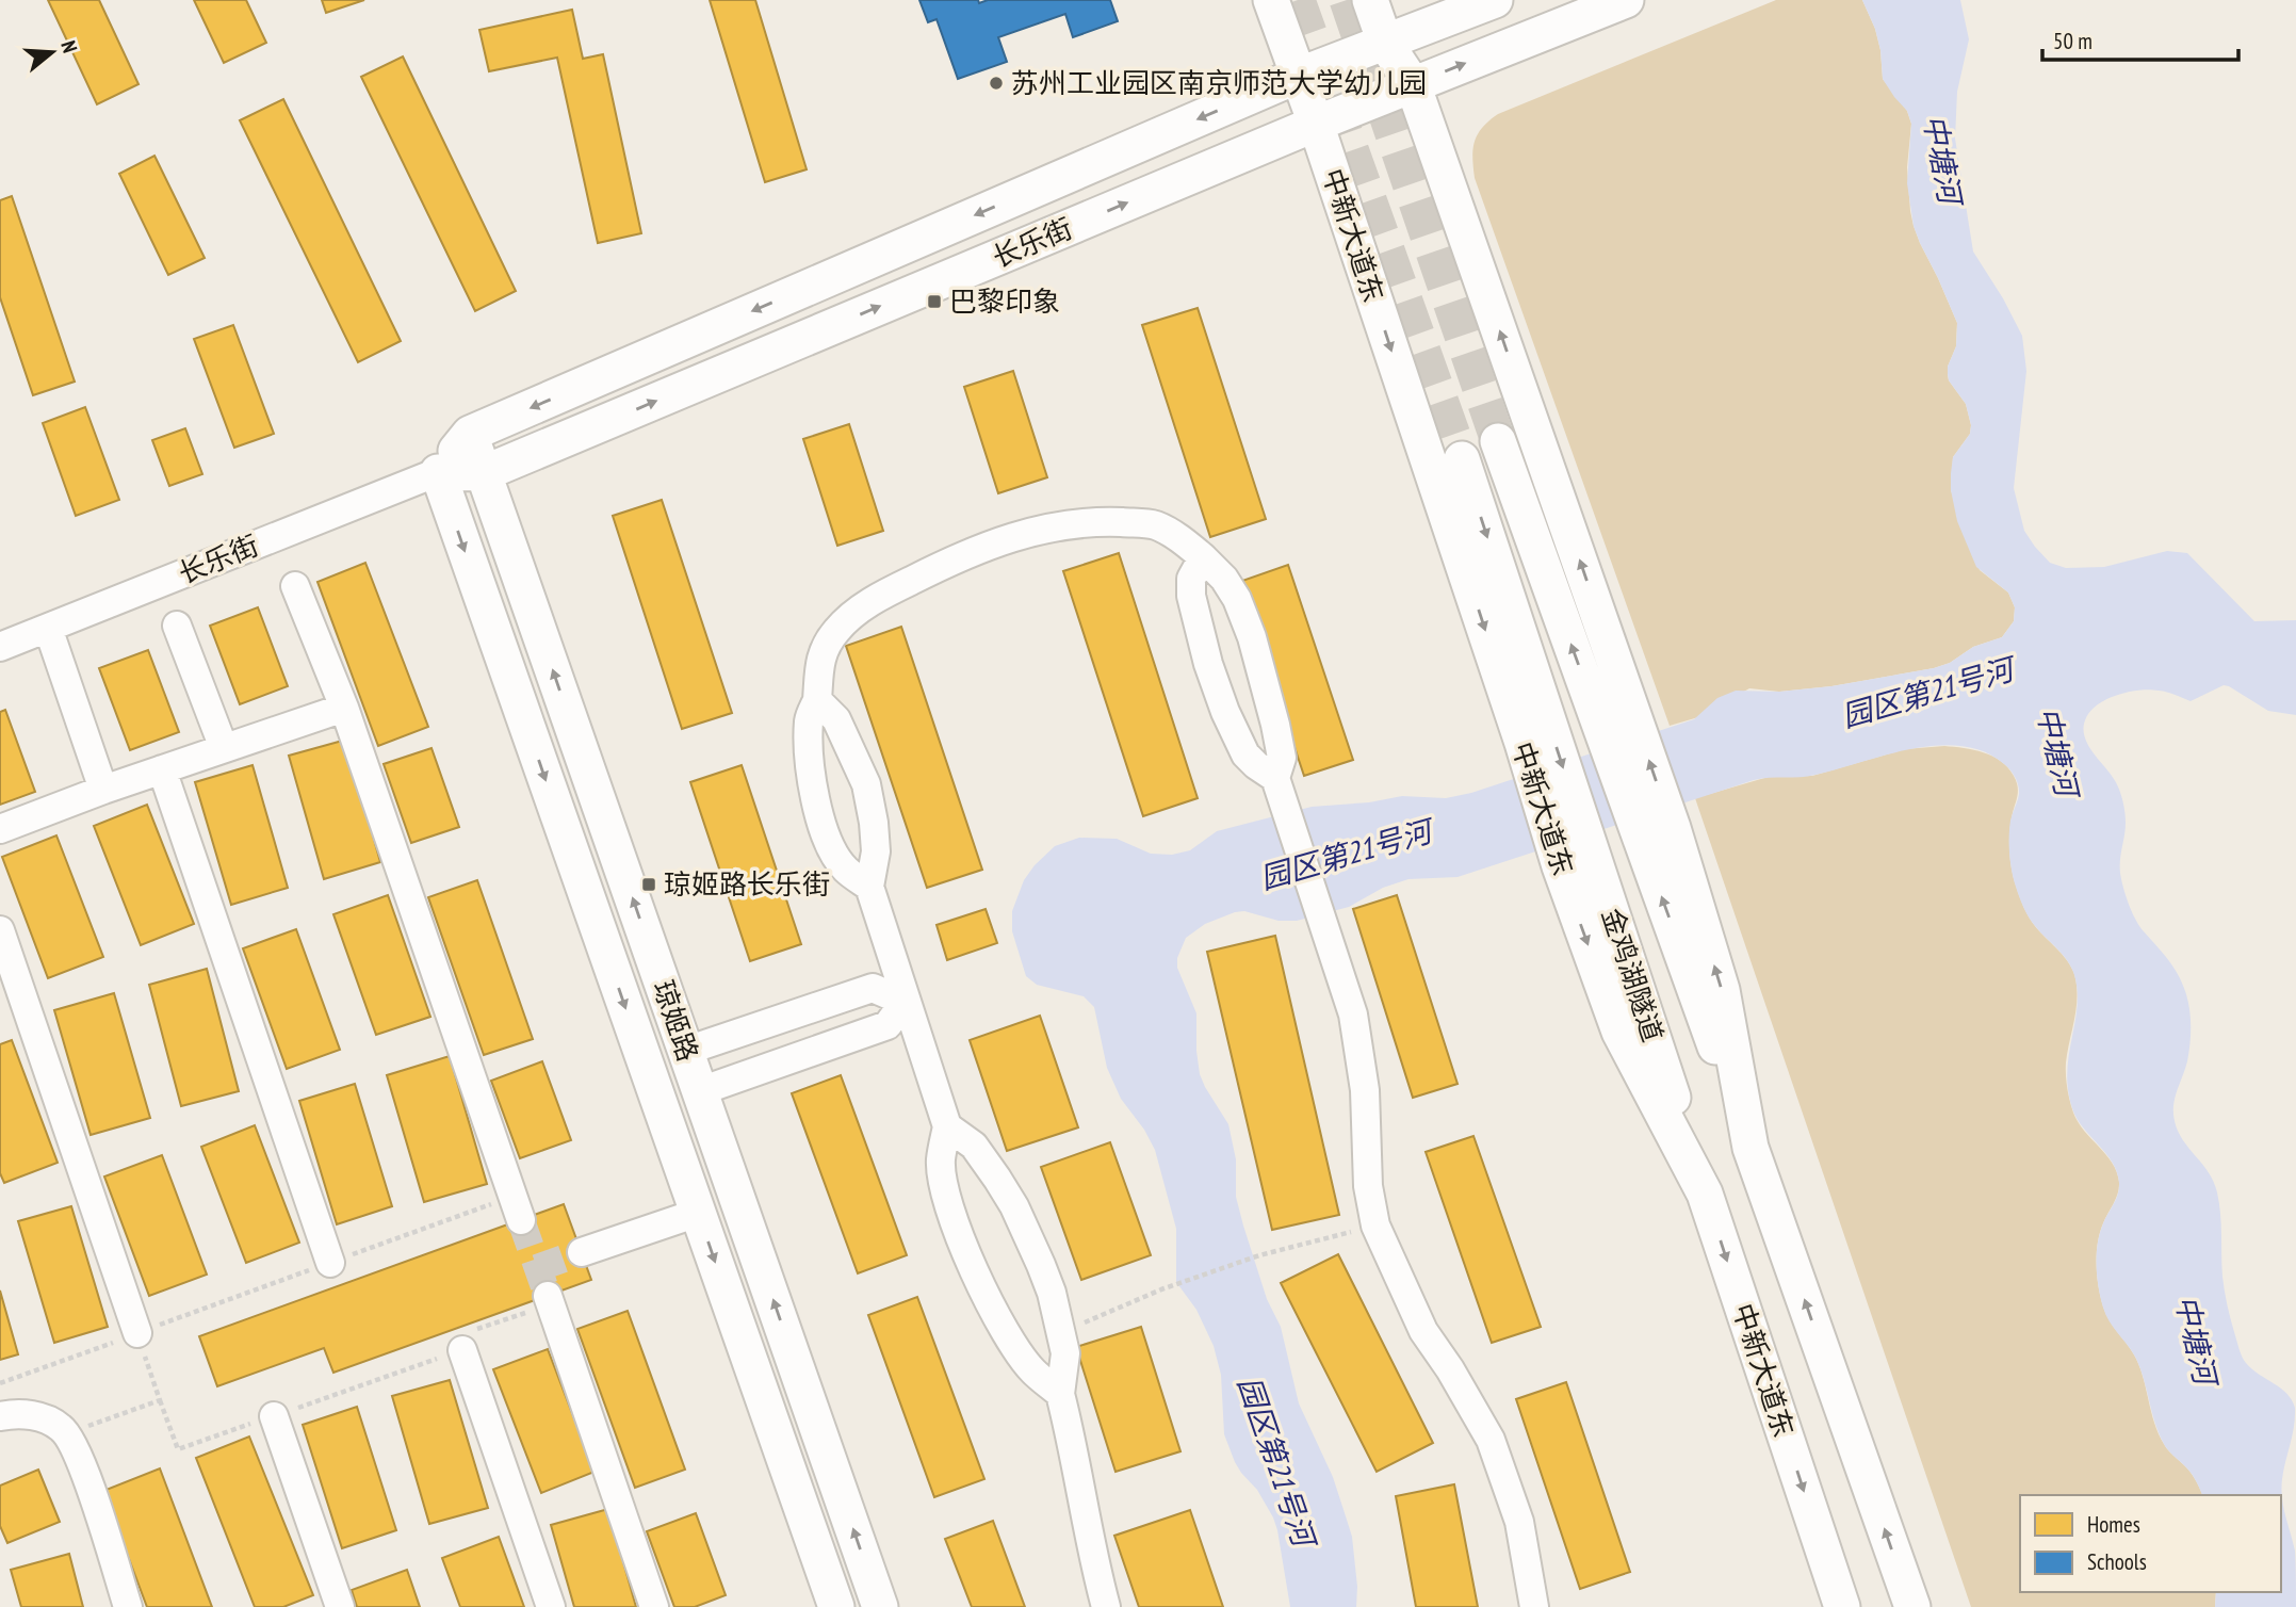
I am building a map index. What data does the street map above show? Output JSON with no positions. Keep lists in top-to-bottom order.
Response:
{
  "streets": {
    "main road": [
      "中新大道东",
      "长乐街",
      "金鸡湖隧道",
      "琼姬路"
    ]
  },
  "crossings": [
    ["中新大道东", "长乐街"],
    ["中新大道东", "金鸡湖隧道"],
    ["长乐街", "琼姬路"]
  ],
  "water": ["中塘河", "园区第21号河"],
  "places": {
    "other": ["苏州工业园区南京师范大学幼儿园"],
    "transit": ["巴黎印象", "琼姬路长乐街"]
  },
  "legend": ["Homes", "Schools"],
  "scale_bar": "50 m",
  "north": "right"
}
